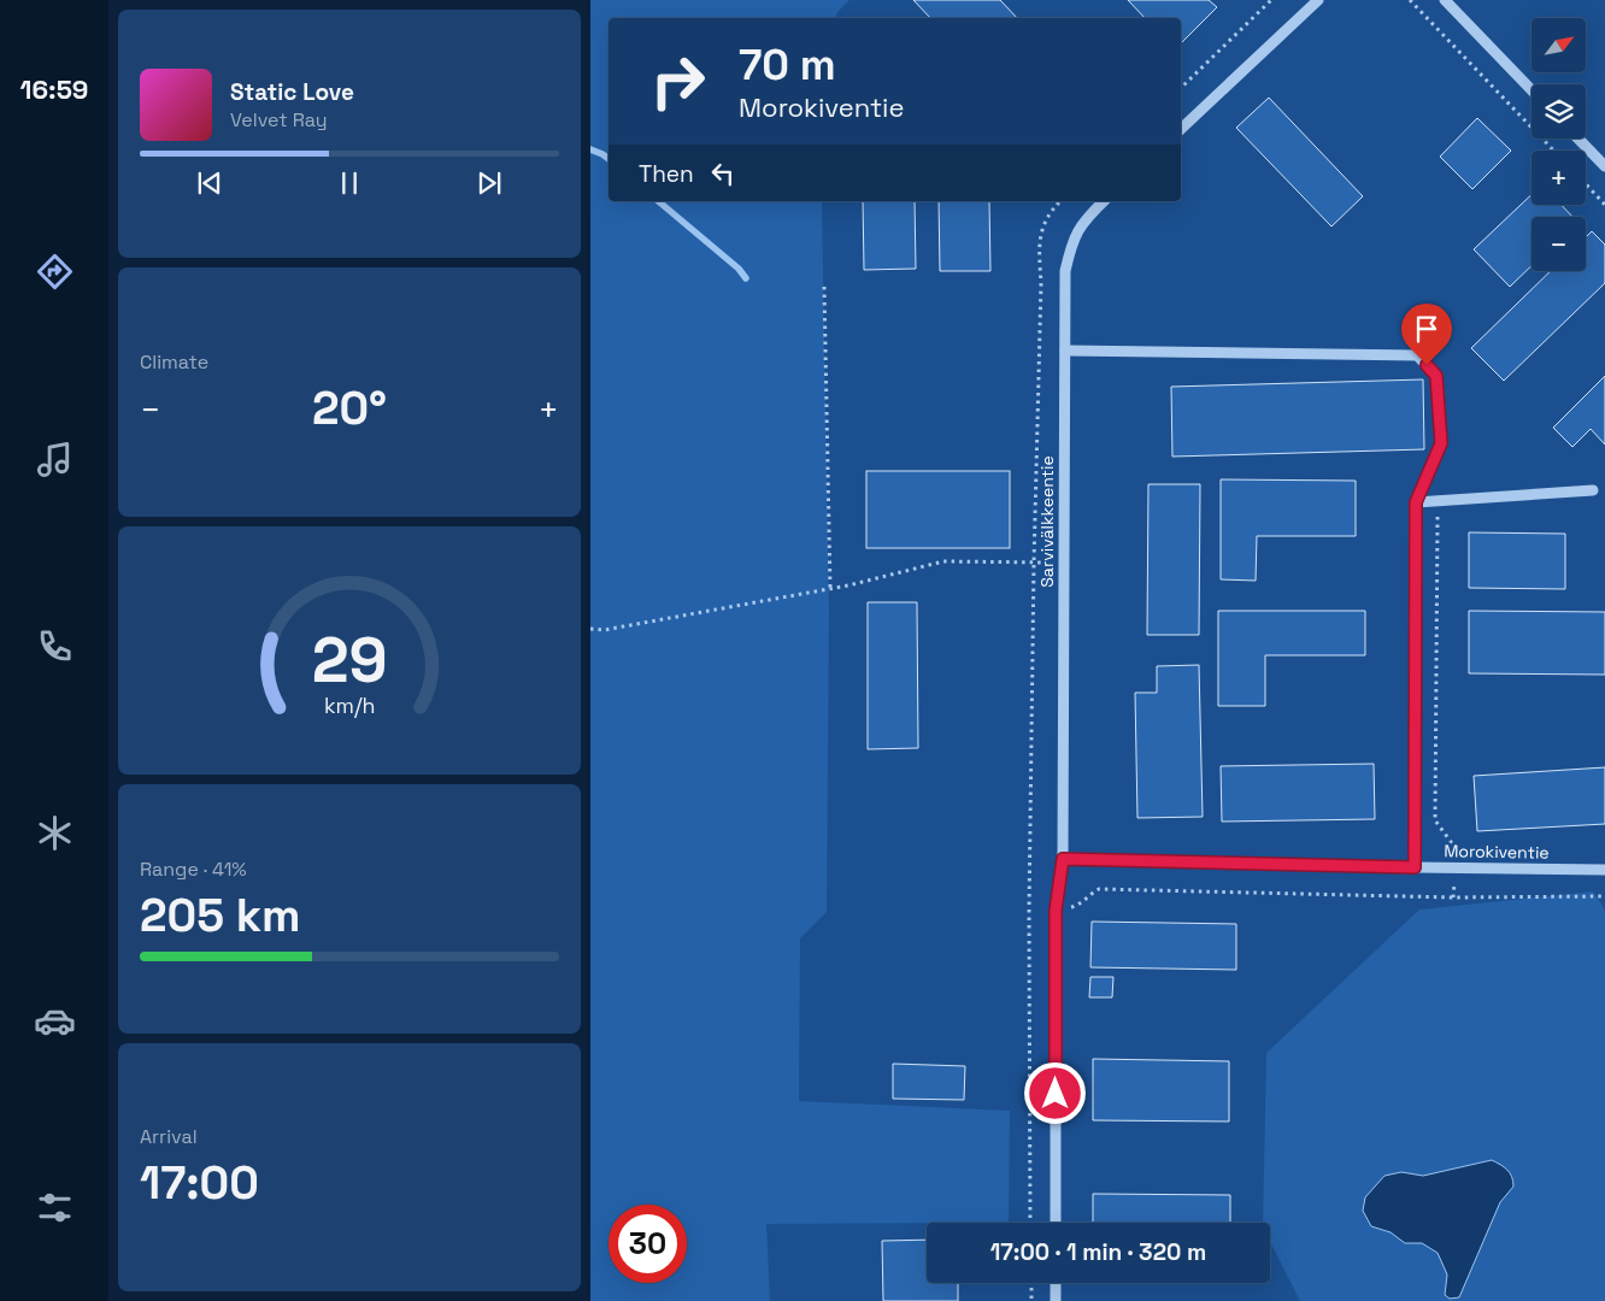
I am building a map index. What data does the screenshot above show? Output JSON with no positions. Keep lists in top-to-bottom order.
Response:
{
  "streets": {
    "street": ["Sarvivälkkeentie", "Morokiventie"]
  },
  "crossings": [
    ["Sarvivälkkeentie", "Morokiventie"]
  ],
  "north": "top right",
  "page": {
    "tabs": "16:59",
    "map_buttons": ["+", "−"],
    "turn": ["70 m", "Morokiventie"],
    "song": ["Static Love", "Velvet Ray"],
    "then": "Then",
    "tile": [
      "Climate",
      ["Range · 41%", "205 km"],
      ["Arrival", "17:00"]
    ],
    "heat": ["−", "20°", "+"],
    "limit": "30",
    "trip": "17:00 · 1 min · 320 m",
    "gauge": ["29", "km/h"]
  }
}
